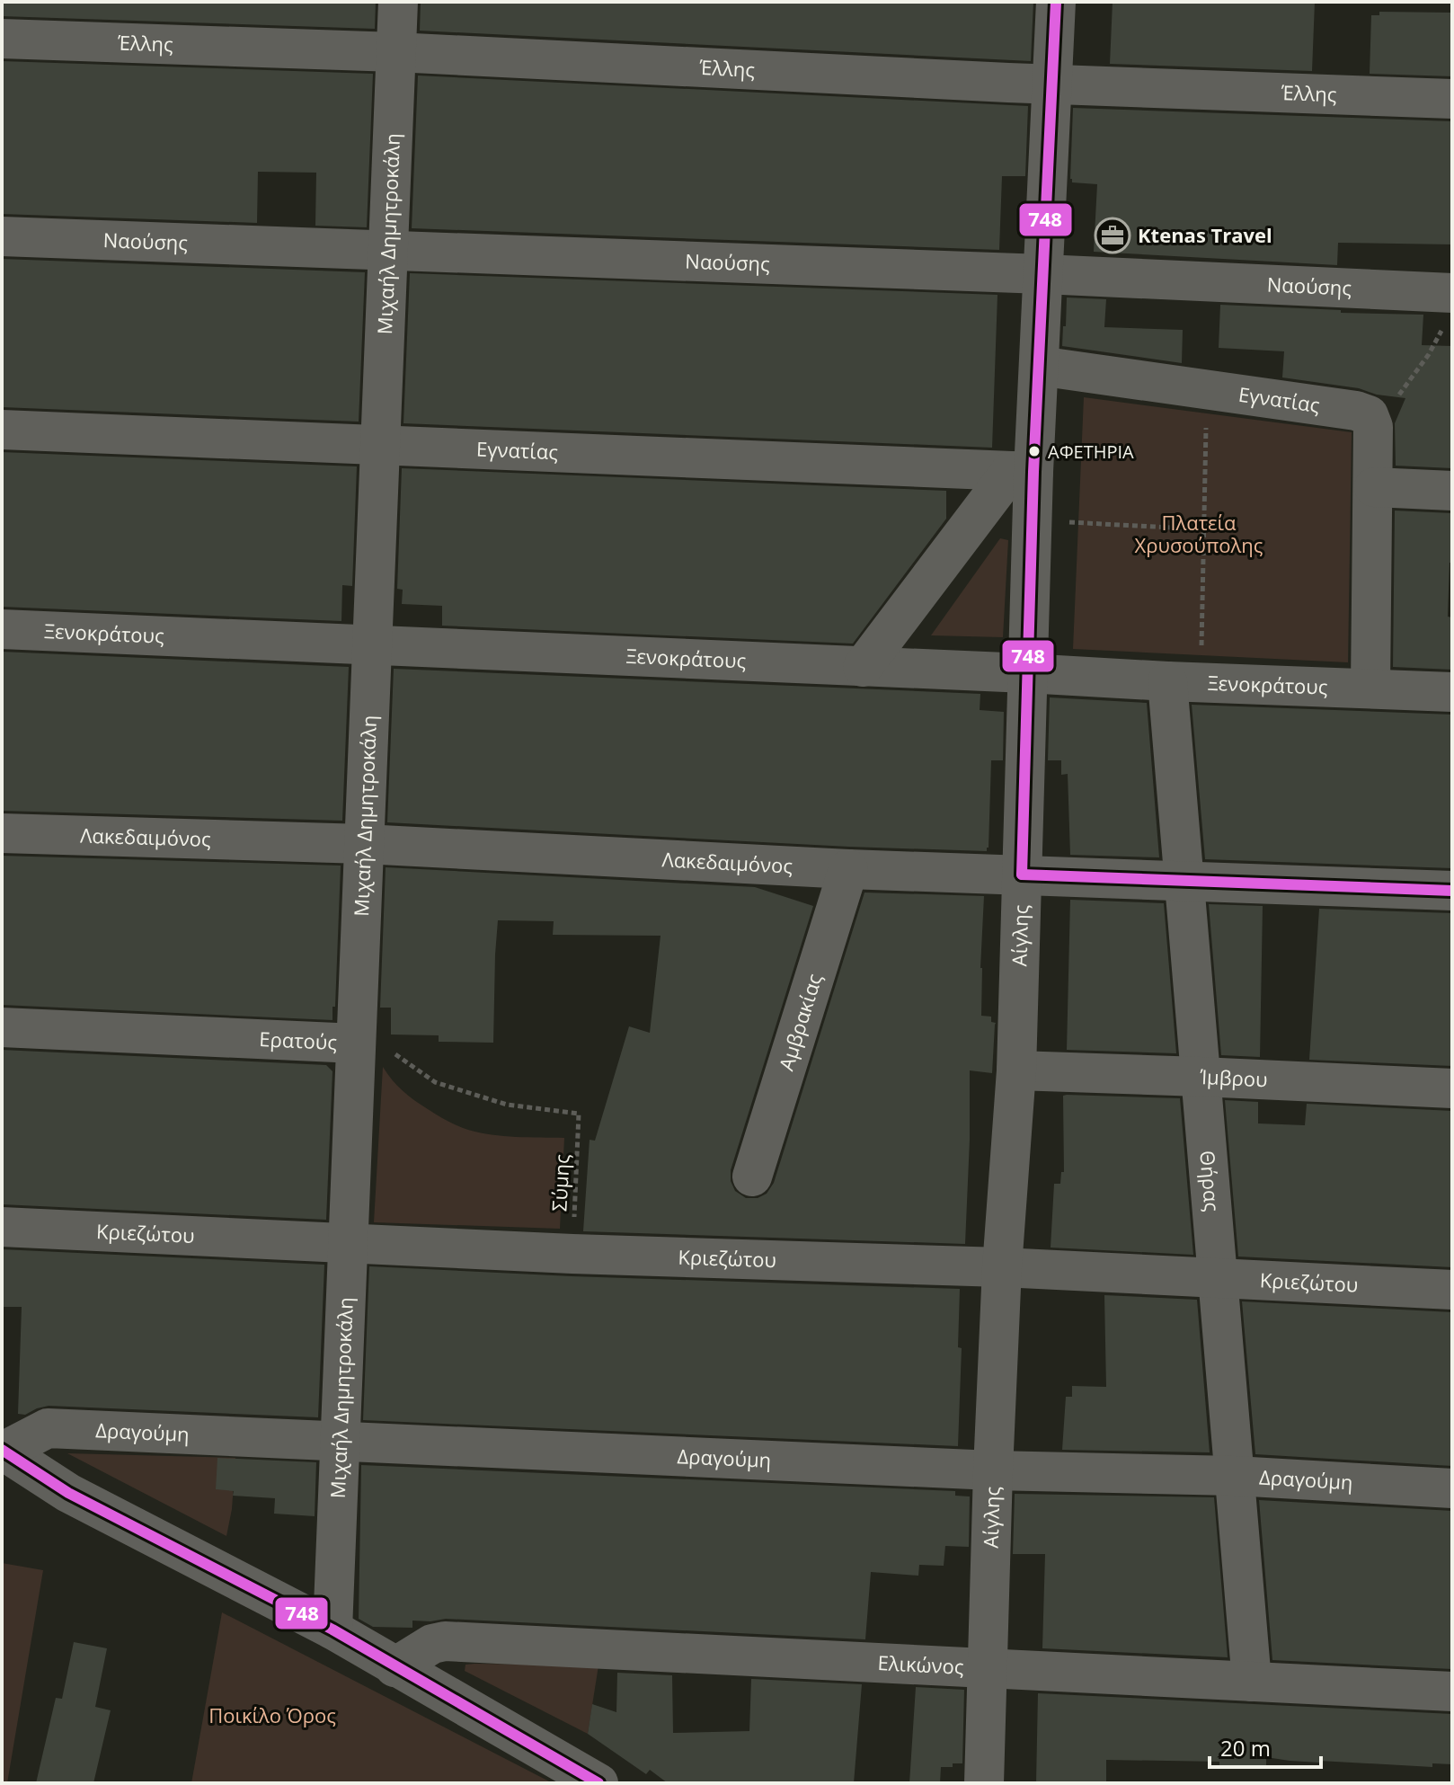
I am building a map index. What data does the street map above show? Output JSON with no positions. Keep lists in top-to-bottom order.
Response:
{
  "streets": {
    "street": [
      "Έλλης",
      "Μιχαήλ Δημητροκάλη",
      "Ναούσης",
      "Εγνατίας",
      "Ξενοκράτους",
      "Λακεδαιμόνος",
      "Αίγλης",
      "Αμβρακίας",
      "Ερατούς",
      "Ίμβρου",
      "Θήρας",
      "Κριεζώτου",
      "Δραγούμη",
      "Ελικώνος"
    ],
    "path": ["Σύμης"]
  },
  "crossings": [
    ["Έλλης", "Μιχαήλ Δημητροκάλη"],
    ["Έλλης", "Αίγλης"],
    ["Μιχαήλ Δημητροκάλη", "Ναούσης"],
    ["Μιχαήλ Δημητροκάλη", "Εγνατίας"],
    ["Μιχαήλ Δημητροκάλη", "Ξενοκράτους"],
    ["Μιχαήλ Δημητροκάλη", "Λακεδαιμόνος"],
    ["Μιχαήλ Δημητροκάλη", "Ερατούς"],
    ["Μιχαήλ Δημητροκάλη", "Κριεζώτου"],
    ["Μιχαήλ Δημητροκάλη", "Δραγούμη"],
    ["Ναούσης", "Αίγλης"],
    ["Εγνατίας", "Αίγλης"],
    ["Ξενοκράτους", "Αίγλης"],
    ["Ξενοκράτους", "Θήρας"],
    ["Λακεδαιμόνος", "Αίγλης"],
    ["Λακεδαιμόνος", "Αμβρακίας"],
    ["Λακεδαιμόνος", "Θήρας"],
    ["Αίγλης", "Ίμβρου"],
    ["Αίγλης", "Κριεζώτου"],
    ["Αίγλης", "Δραγούμη"],
    ["Αίγλης", "Ελικώνος"],
    ["Ερατούς", "Σύμης"],
    ["Ίμβρου", "Θήρας"],
    ["Θήρας", "Κριεζώτου"],
    ["Θήρας", "Δραγούμη"],
    ["Θήρας", "Ελικώνος"],
    ["Σύμης", "Κριεζώτου"]
  ],
  "parks": ["Πλατεία Χρυσούπολης", "Ποικίλο Όρος"],
  "places": {
    "office": ["Ktenas Travel"],
    "other": ["ΑΦΕΤΗΡΙΑ"]
  },
  "lines": ["transit line 748"],
  "scale_bar": "20 m"
}
